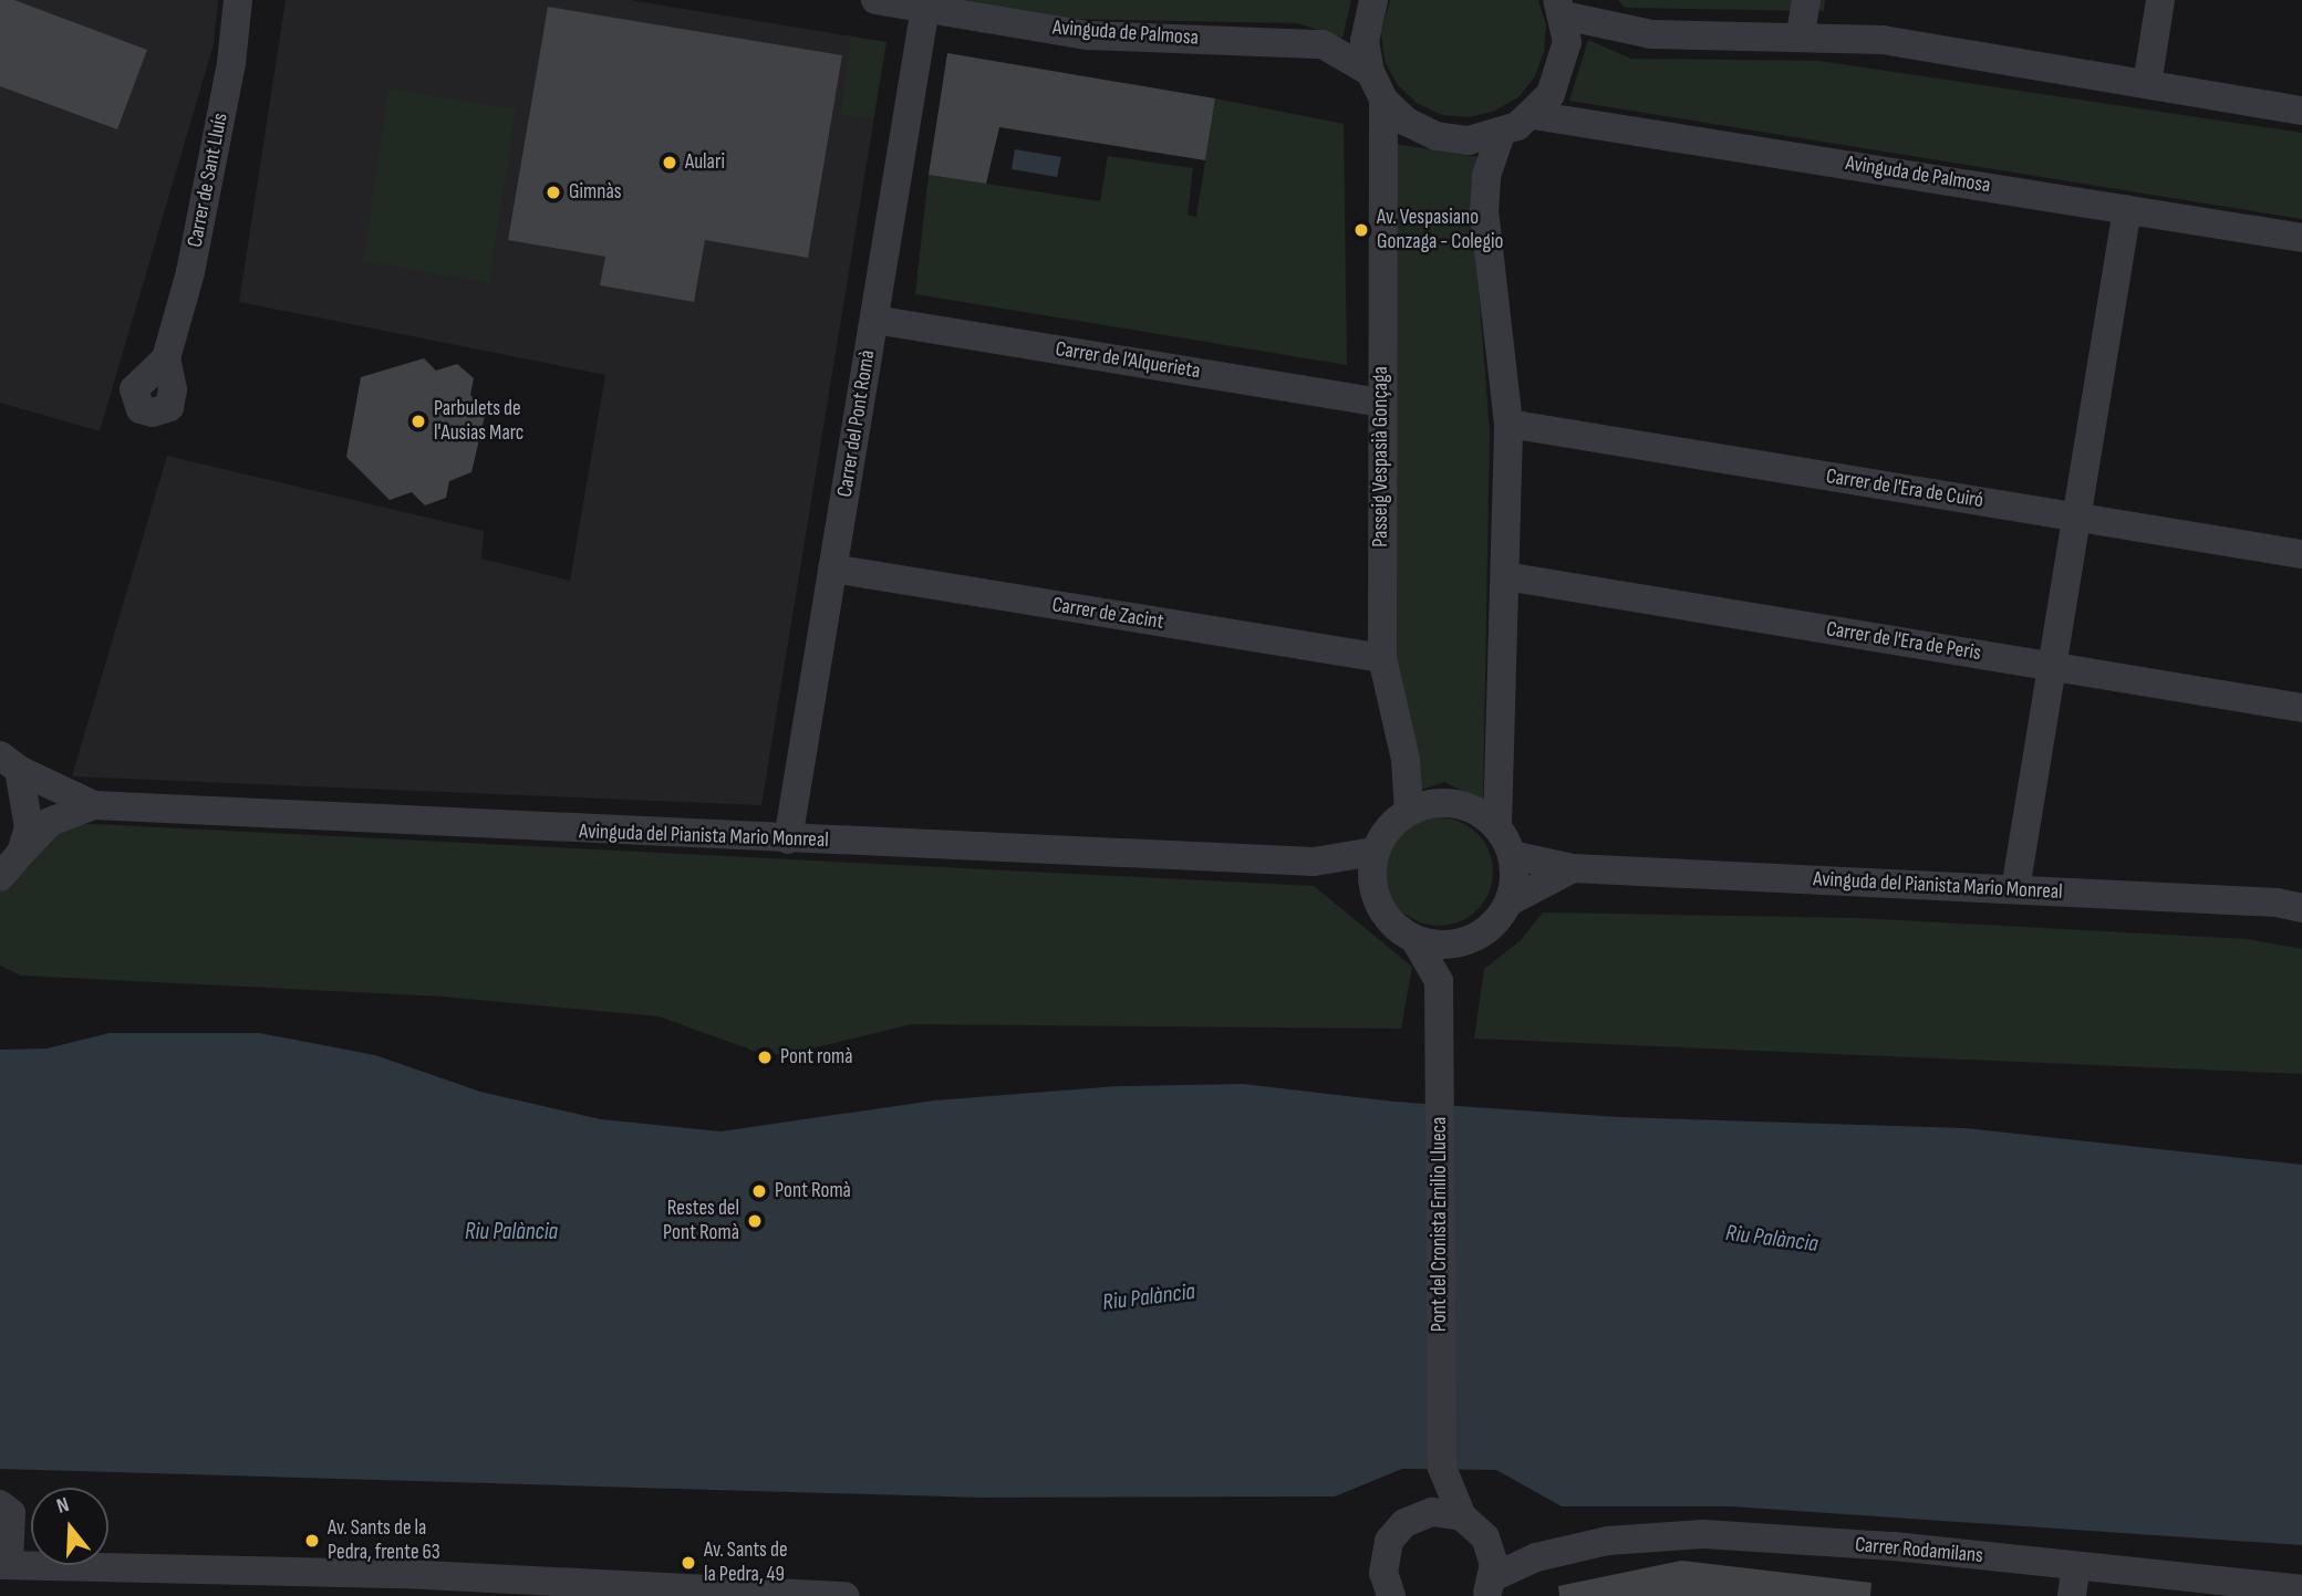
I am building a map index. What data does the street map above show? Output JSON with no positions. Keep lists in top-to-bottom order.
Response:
{
  "streets": {
    "street": [
      "Avinguda de Palmosa",
      "Carrer de Sant Lluís",
      "Carrer de l’Alquerieta",
      "Carrer del Pont Romà",
      "Passeig Vespasià Gonçaga",
      "Carrer de l'Era de Cuiró",
      "Carrer de Zacint",
      "Carrer de l'Era de Peris",
      "Avinguda del Pianista Mario Monreal",
      "Pont del Cronista Emilio Llueca",
      "Carrer Rodamilans"
    ]
  },
  "crossings": [
    ["Avinguda de Palmosa", "Carrer del Pont Romà"],
    ["Carrer de l’Alquerieta", "Carrer del Pont Romà"],
    ["Carrer de l’Alquerieta", "Passeig Vespasià Gonçaga"],
    ["Carrer del Pont Romà", "Carrer de Zacint"],
    ["Carrer del Pont Romà", "Avinguda del Pianista Mario Monreal"],
    ["Passeig Vespasià Gonçaga", "Carrer de Zacint"],
    ["Passeig Vespasià Gonçaga", "Avinguda del Pianista Mario Monreal"],
    ["Passeig Vespasià Gonçaga", "Pont del Cronista Emilio Llueca"],
    ["Avinguda del Pianista Mario Monreal", "Pont del Cronista Emilio Llueca"]
  ],
  "water": ["Riu Palància"],
  "places": [
    "Aulari",
    "Gimnàs",
    "Av. Vespasiano Gonzaga - Colegio",
    "Parbulets de l'Ausias Marc",
    "Pont romà",
    "Pont Romà",
    "Restes del Pont Romà",
    "Av. Sants de la Pedra, frente 63",
    "Av. Sants de la Pedra, 49"
  ],
  "north": "top"
}
